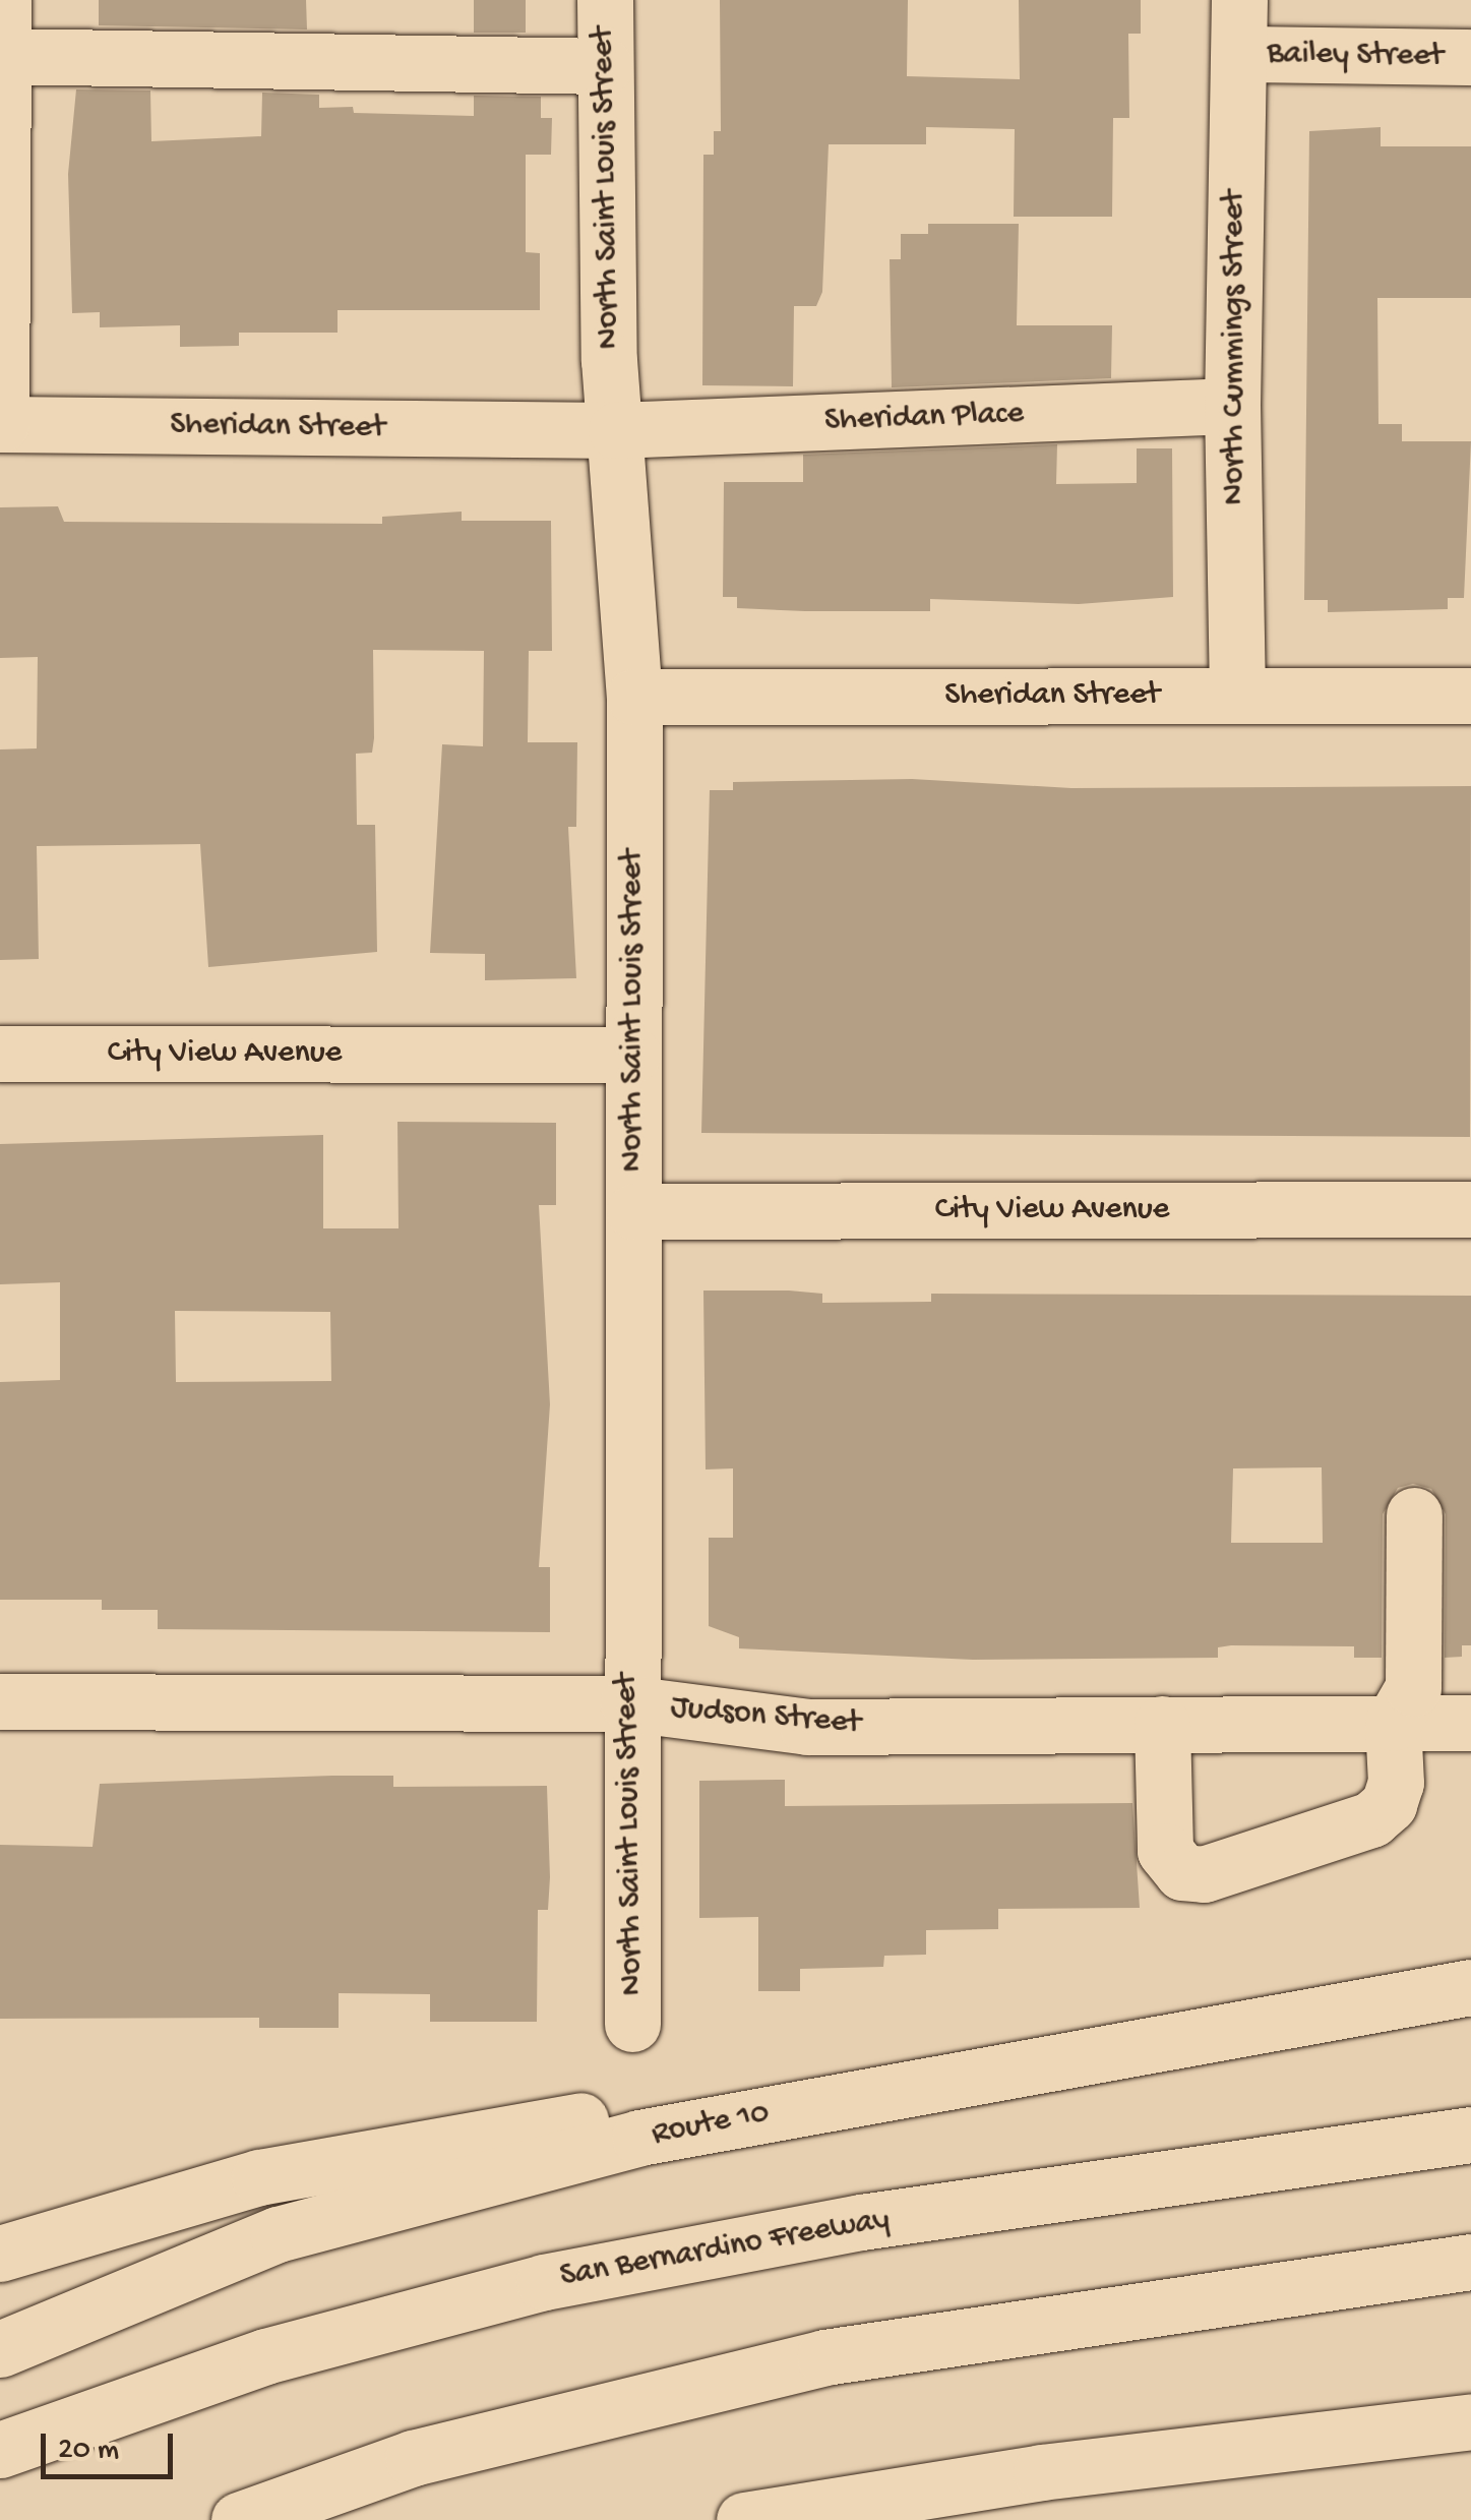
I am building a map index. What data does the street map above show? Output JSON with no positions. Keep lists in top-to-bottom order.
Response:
{
  "streets": {
    "main road": [
      "Bailey Street",
      "North Saint Louis Street",
      "North Cummings Street",
      "Sheridan Place",
      "Sheridan Street",
      "City View Avenue",
      "Judson Street",
      "Route 10",
      "San Bernardino Freeway"
    ]
  },
  "crossings": [
    ["Bailey Street", "North Cummings Street"],
    ["North Saint Louis Street", "Sheridan Place"],
    ["North Saint Louis Street", "Sheridan Street"],
    ["North Saint Louis Street", "City View Avenue"],
    ["North Saint Louis Street", "Judson Street"],
    ["North Cummings Street", "Sheridan Place"],
    ["North Cummings Street", "Sheridan Street"],
    ["Sheridan Place", "Sheridan Street"]
  ],
  "scale_bar": "20 m"
}
